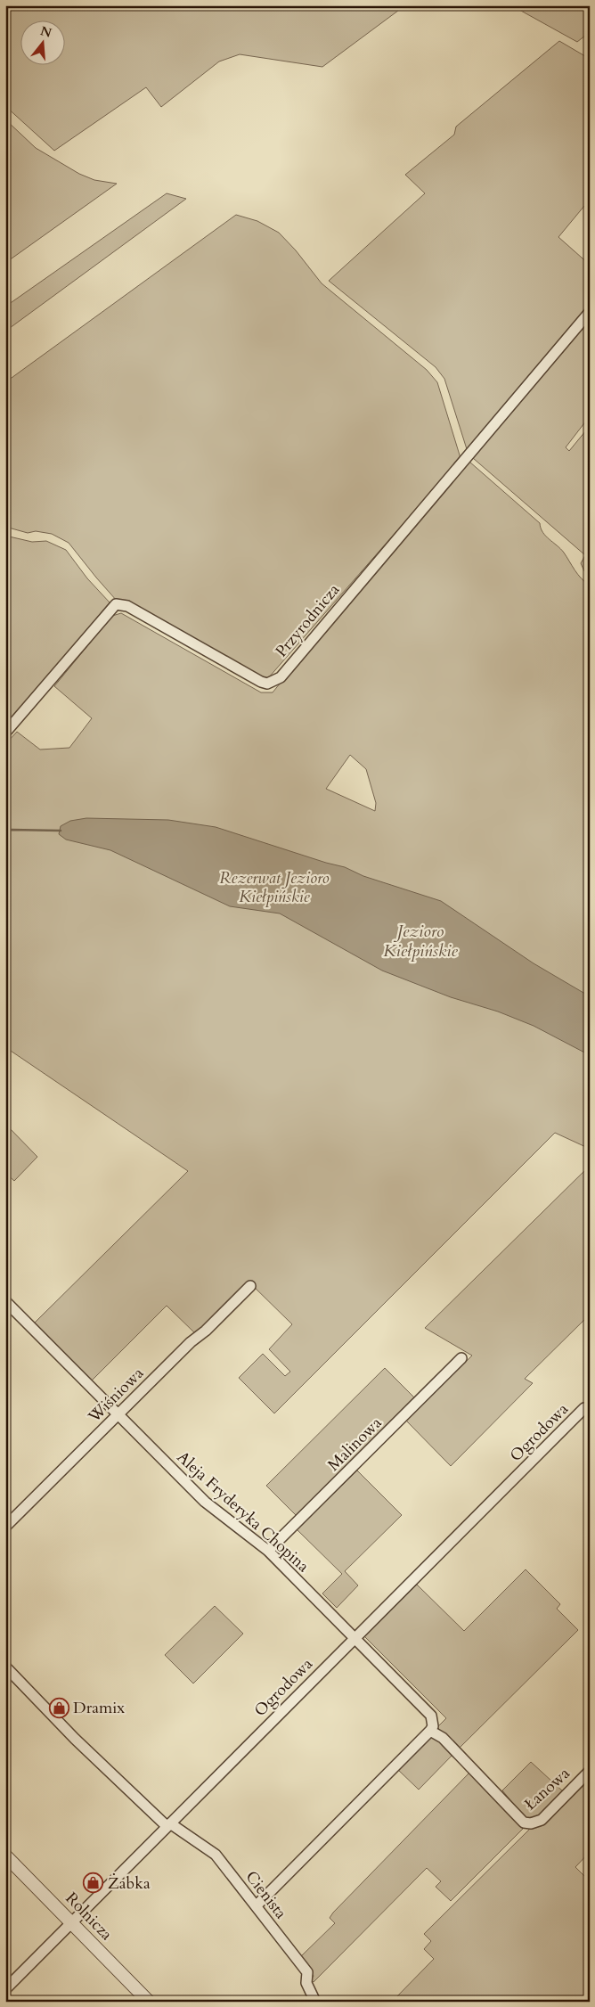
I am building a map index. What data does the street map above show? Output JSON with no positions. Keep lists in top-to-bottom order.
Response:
{
  "streets": {
    "street": [
      "Przyrodnicza",
      "Wiśniowa",
      "Ogrodowa",
      "Malinowa",
      "Aleja Fryderyka Chopina",
      "Łanowa",
      "Cienista",
      "Rolnicza"
    ]
  },
  "crossings": [
    ["Wiśniowa", "Aleja Fryderyka Chopina"],
    ["Ogrodowa", "Aleja Fryderyka Chopina"],
    ["Ogrodowa", "Cienista"],
    ["Ogrodowa", "Rolnicza"],
    ["Malinowa", "Aleja Fryderyka Chopina"],
    ["Aleja Fryderyka Chopina", "Łanowa"]
  ],
  "water": ["Jezioro Kiełpińskie"],
  "parks": ["Rezerwat Jezioro Kiełpińskie"],
  "places": {
    "shop": ["Dramix", "Żabka"]
  },
  "north": "top"
}
